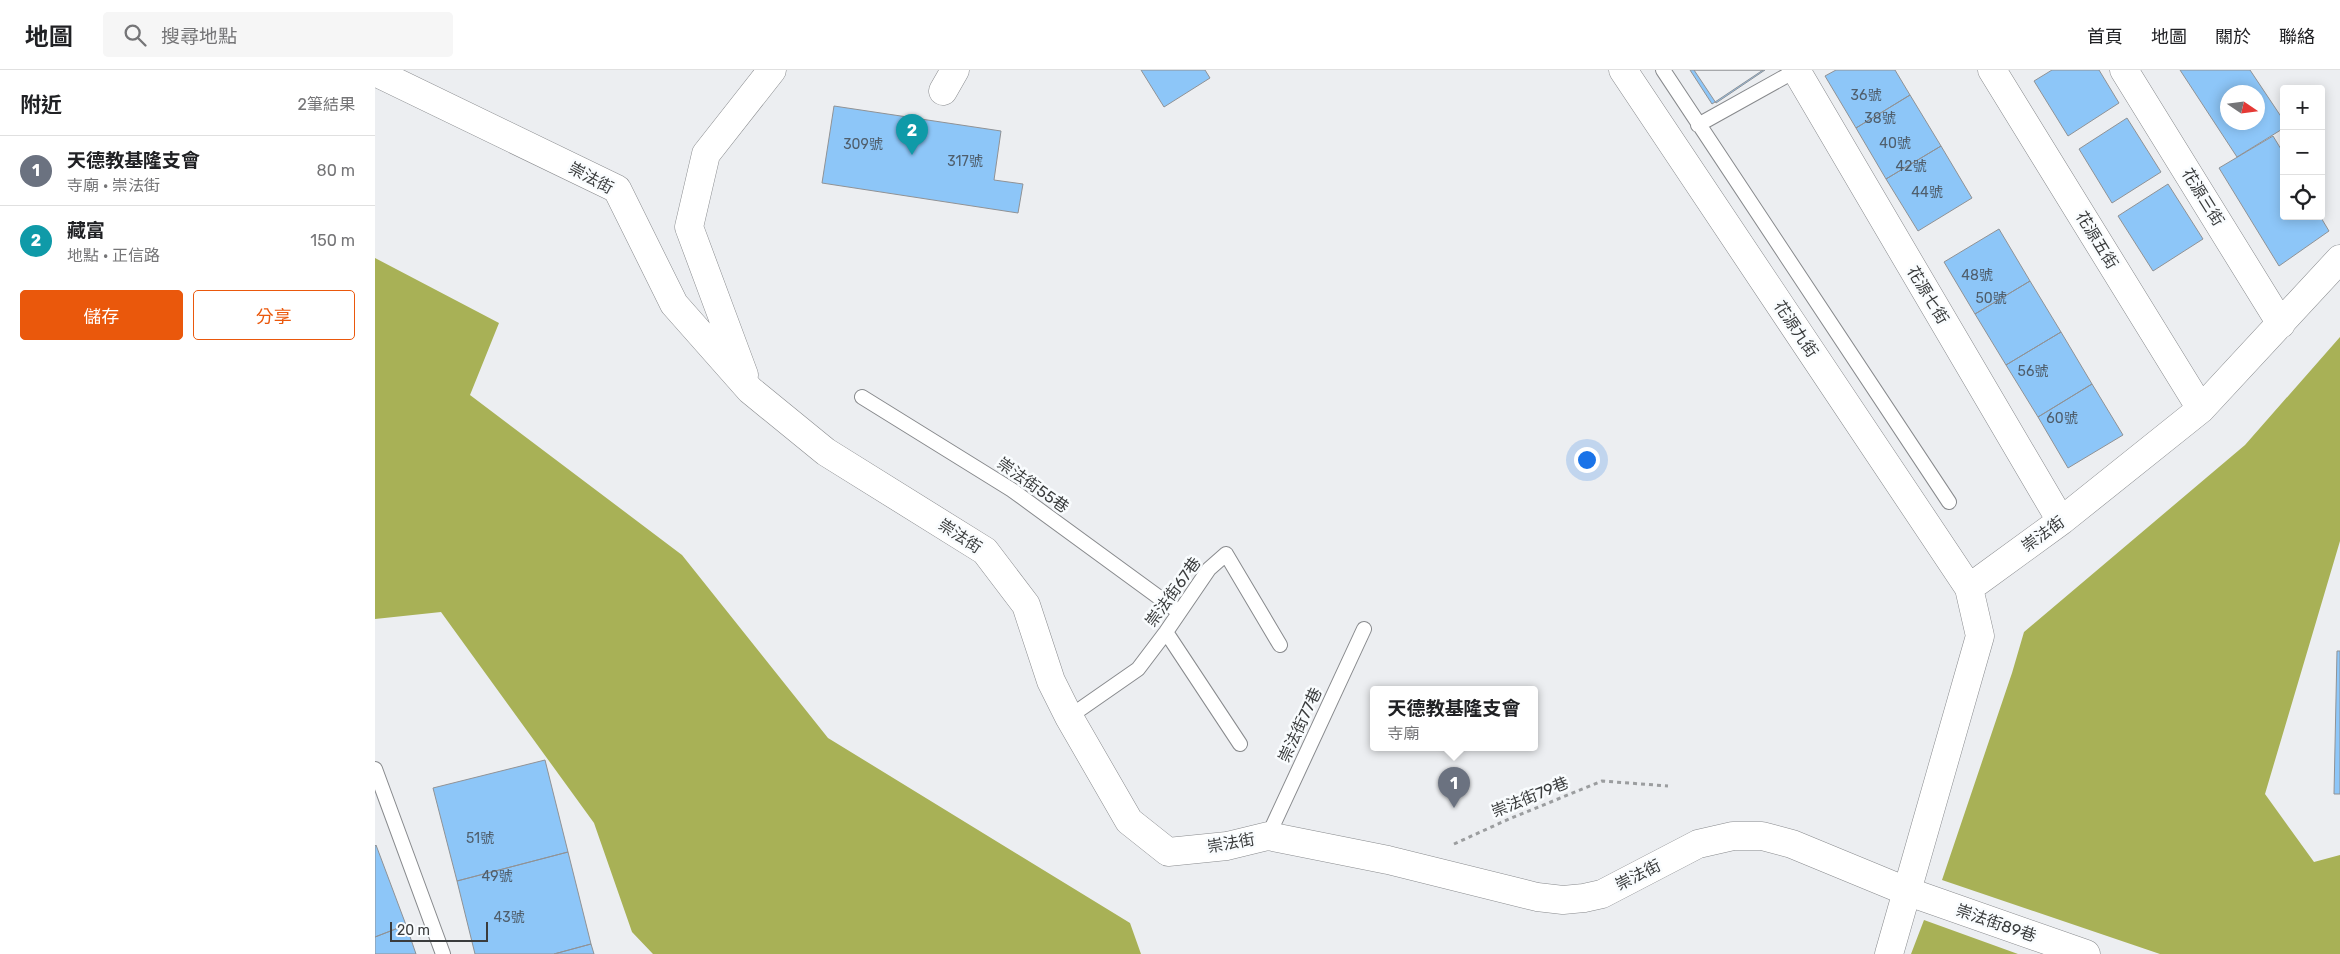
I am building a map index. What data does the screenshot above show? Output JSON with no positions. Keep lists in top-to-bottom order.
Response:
{
  "streets": {
    "street": [
      "崇法街",
      "花源三街",
      "花源五街",
      "花源七街",
      "花源九街",
      "崇法街89巷"
    ],
    "lane": ["崇法街55巷", "崇法街67巷", "崇法街77巷"],
    "path": ["崇法街79巷"]
  },
  "crossings": [
    ["崇法街", "花源三街"],
    ["崇法街", "花源五街"],
    ["崇法街", "花源七街"],
    ["崇法街", "花源九街"],
    ["崇法街", "崇法街67巷"],
    ["崇法街", "崇法街77巷"],
    ["崇法街", "崇法街89巷"],
    ["崇法街55巷", "崇法街67巷"]
  ],
  "house_numbers": [
    "36號",
    "38號",
    "40號",
    "309號",
    "317號",
    "42號",
    "44號",
    "48號",
    "50號",
    "56號",
    "60號",
    "51號",
    "49號",
    "43號"
  ],
  "scale_bar": "20 m",
  "north": "right",
  "page": {
    "header": "地圖",
    "search": "搜尋地點",
    "nav": [
      "首頁",
      "地圖",
      "關於",
      "聯絡"
    ],
    "heading": ["附近", "2筆結果"],
    "map_buttons": ["+", "−"],
    "pins": ["2", "1"],
    "list": [
      {
        "mark": "1",
        "name": "天德教基隆支會",
        "note": "寺廟 · 崇法街",
        "value": "80 m"
      },
      {
        "mark": "2",
        "name": "藏富",
        "note": "地點 · 正信路",
        "value": "150 m"
      }
    ],
    "buttons": ["儲存", "分享"],
    "popup": ["天德教基隆支會", "寺廟"],
    "scale": "20 m"
  }
}
